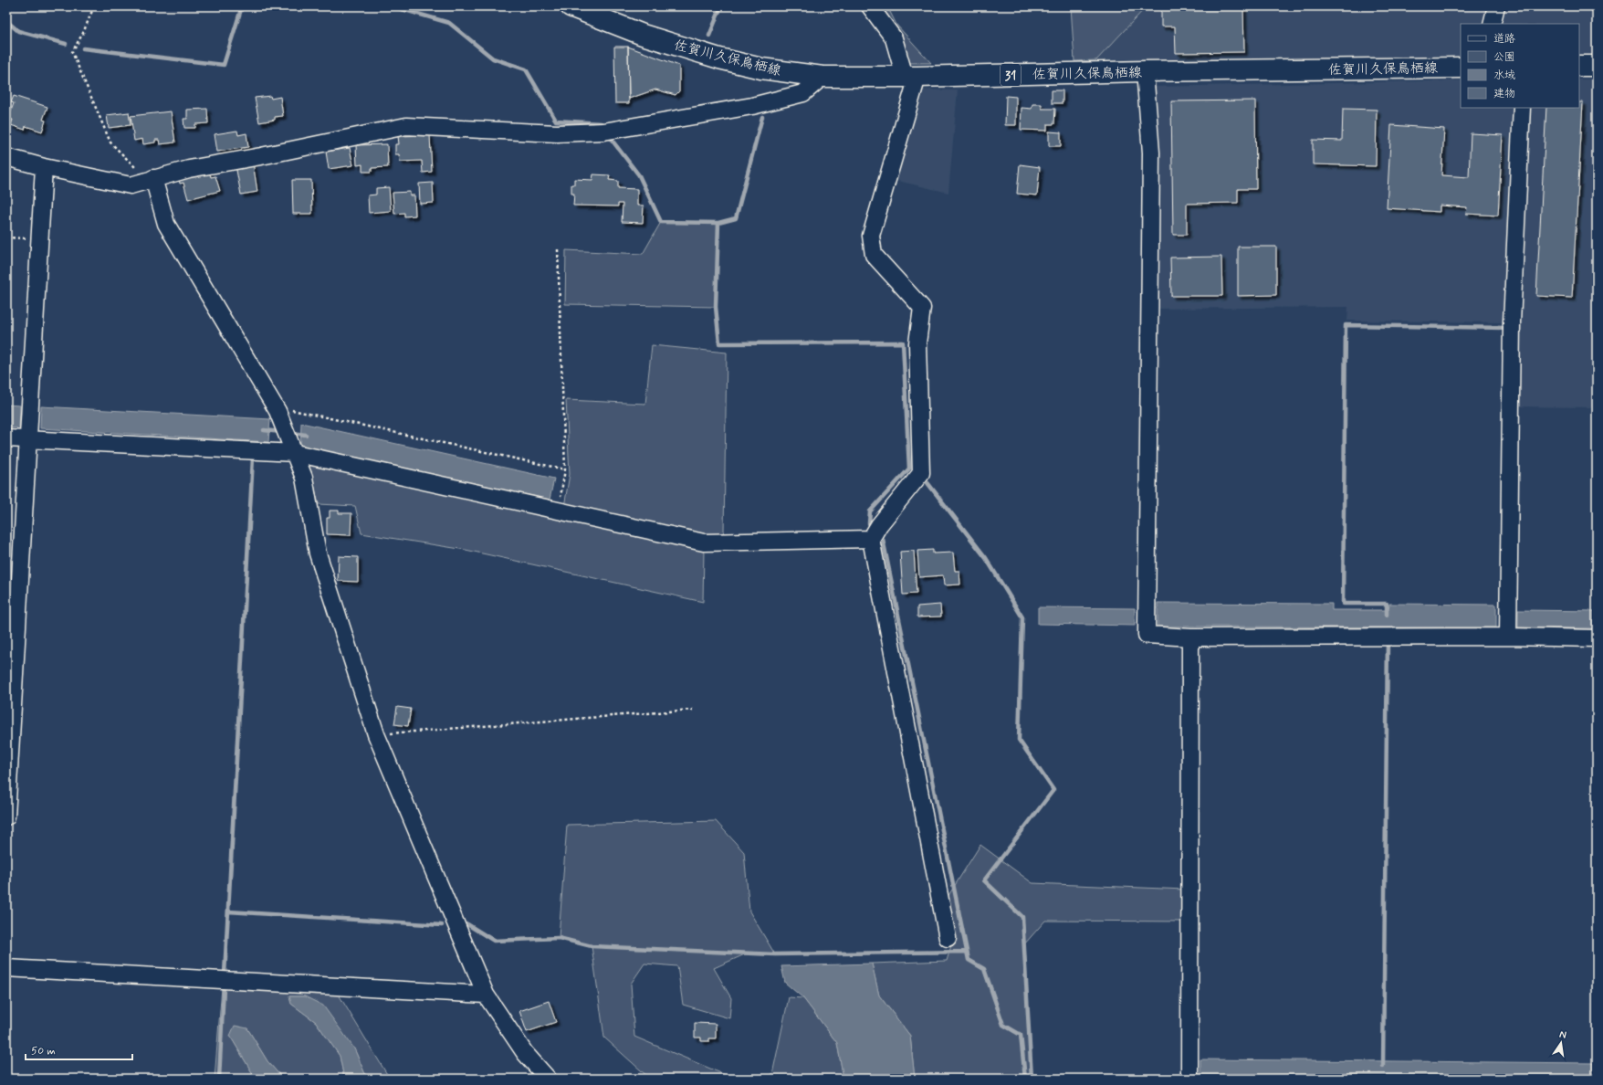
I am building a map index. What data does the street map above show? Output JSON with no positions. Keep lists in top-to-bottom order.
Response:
{
  "streets": {
    "main road": ["佐賀川久保鳥栖線", "31"]
  },
  "legend": [
    "道路",
    "公園",
    "水域",
    "建物"
  ],
  "scale_bar": "50 m",
  "north": "top"
}
